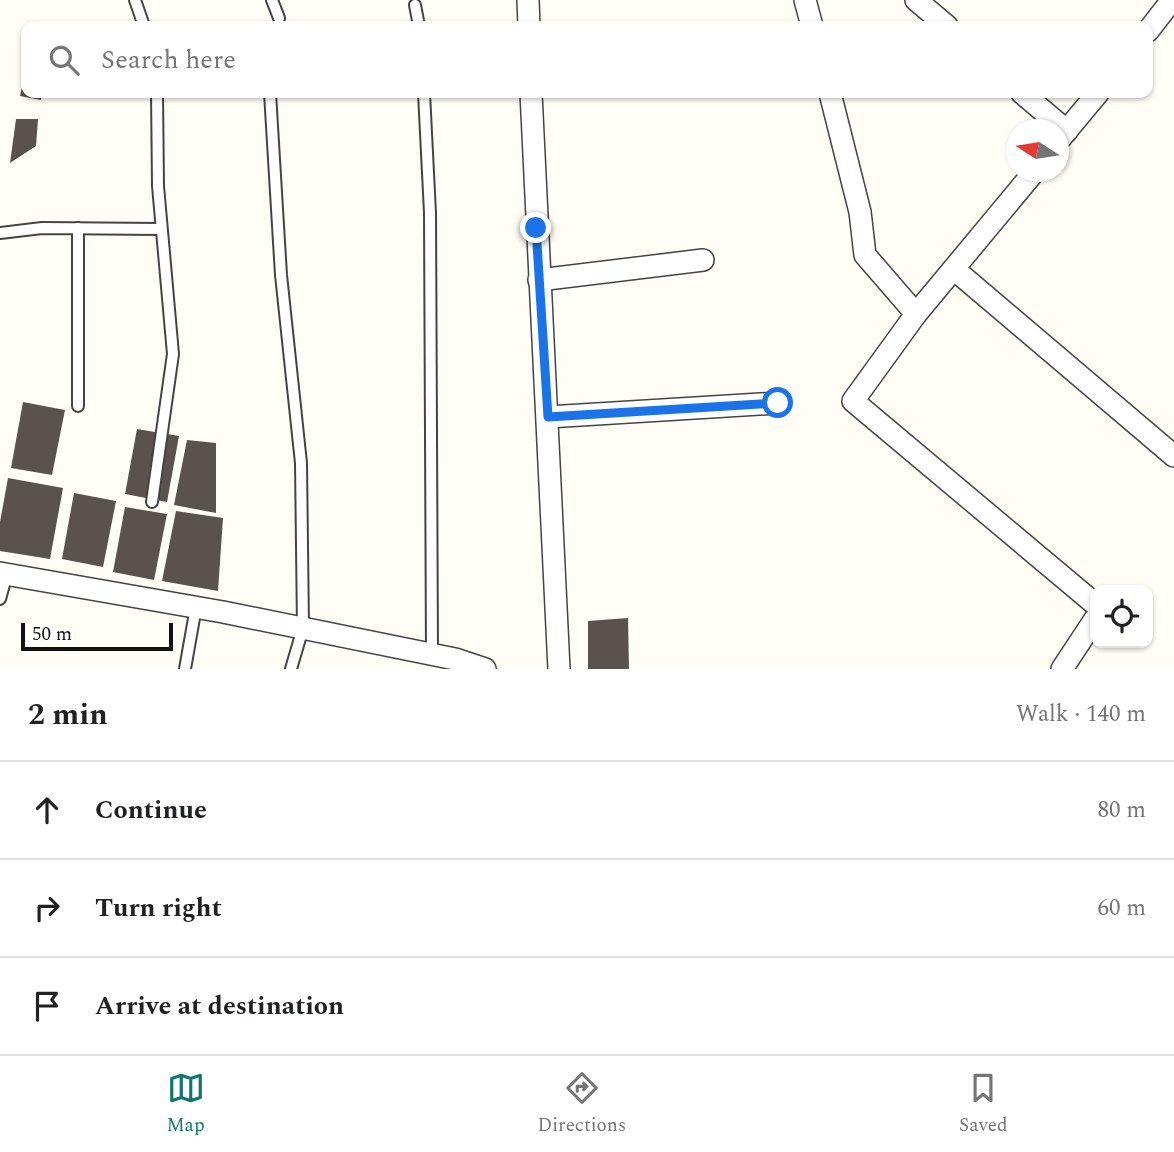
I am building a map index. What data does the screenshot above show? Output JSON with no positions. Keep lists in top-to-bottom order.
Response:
{
  "scale_bar": "50 m",
  "north": "left",
  "page": {
    "search": "Search here",
    "scale": "50 m",
    "heading": ["2 min", "Walk · 140 m"],
    "list": [
      ["Continue", "80 m"],
      ["Turn right", "60 m"],
      "Arrive at destination"
    ],
    "nav": ["Map", "Directions", "Saved"]
  }
}
